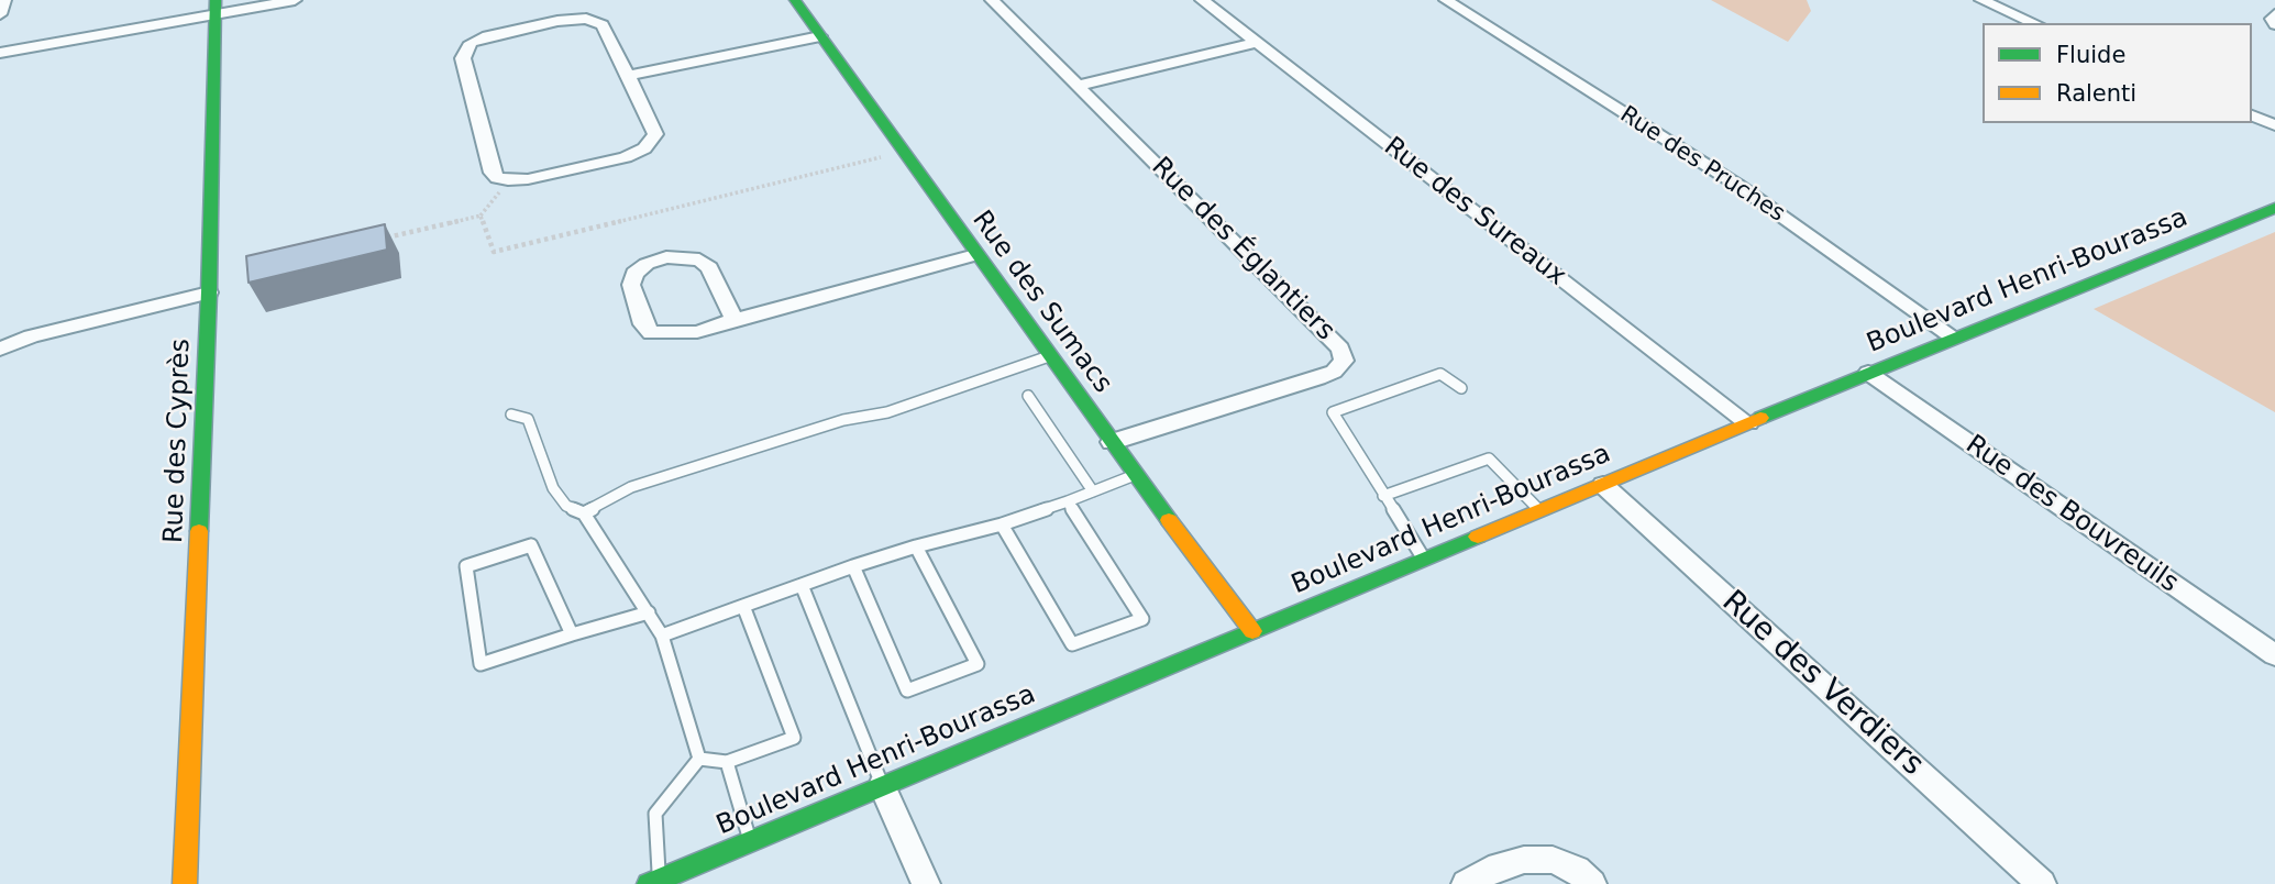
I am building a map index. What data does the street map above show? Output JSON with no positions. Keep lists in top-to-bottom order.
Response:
{
  "streets": {
    "street": [
      "Rue des Pruches",
      "Rue des Sureaux",
      "Rue des Églantiers",
      "Boulevard Henri-Bourassa",
      "Rue des Sumacs",
      "Rue des Cyprès",
      "Rue des Bouvreuils",
      "Rue des Verdiers"
    ]
  },
  "crossings": [
    ["Rue des Pruches", "Boulevard Henri-Bourassa"],
    ["Rue des Sureaux", "Boulevard Henri-Bourassa"],
    ["Rue des Églantiers", "Rue des Sumacs"],
    ["Boulevard Henri-Bourassa", "Rue des Sumacs"],
    ["Boulevard Henri-Bourassa", "Rue des Bouvreuils"],
    ["Boulevard Henri-Bourassa", "Rue des Verdiers"]
  ],
  "legend": ["Fluide", "Ralenti"]
}
